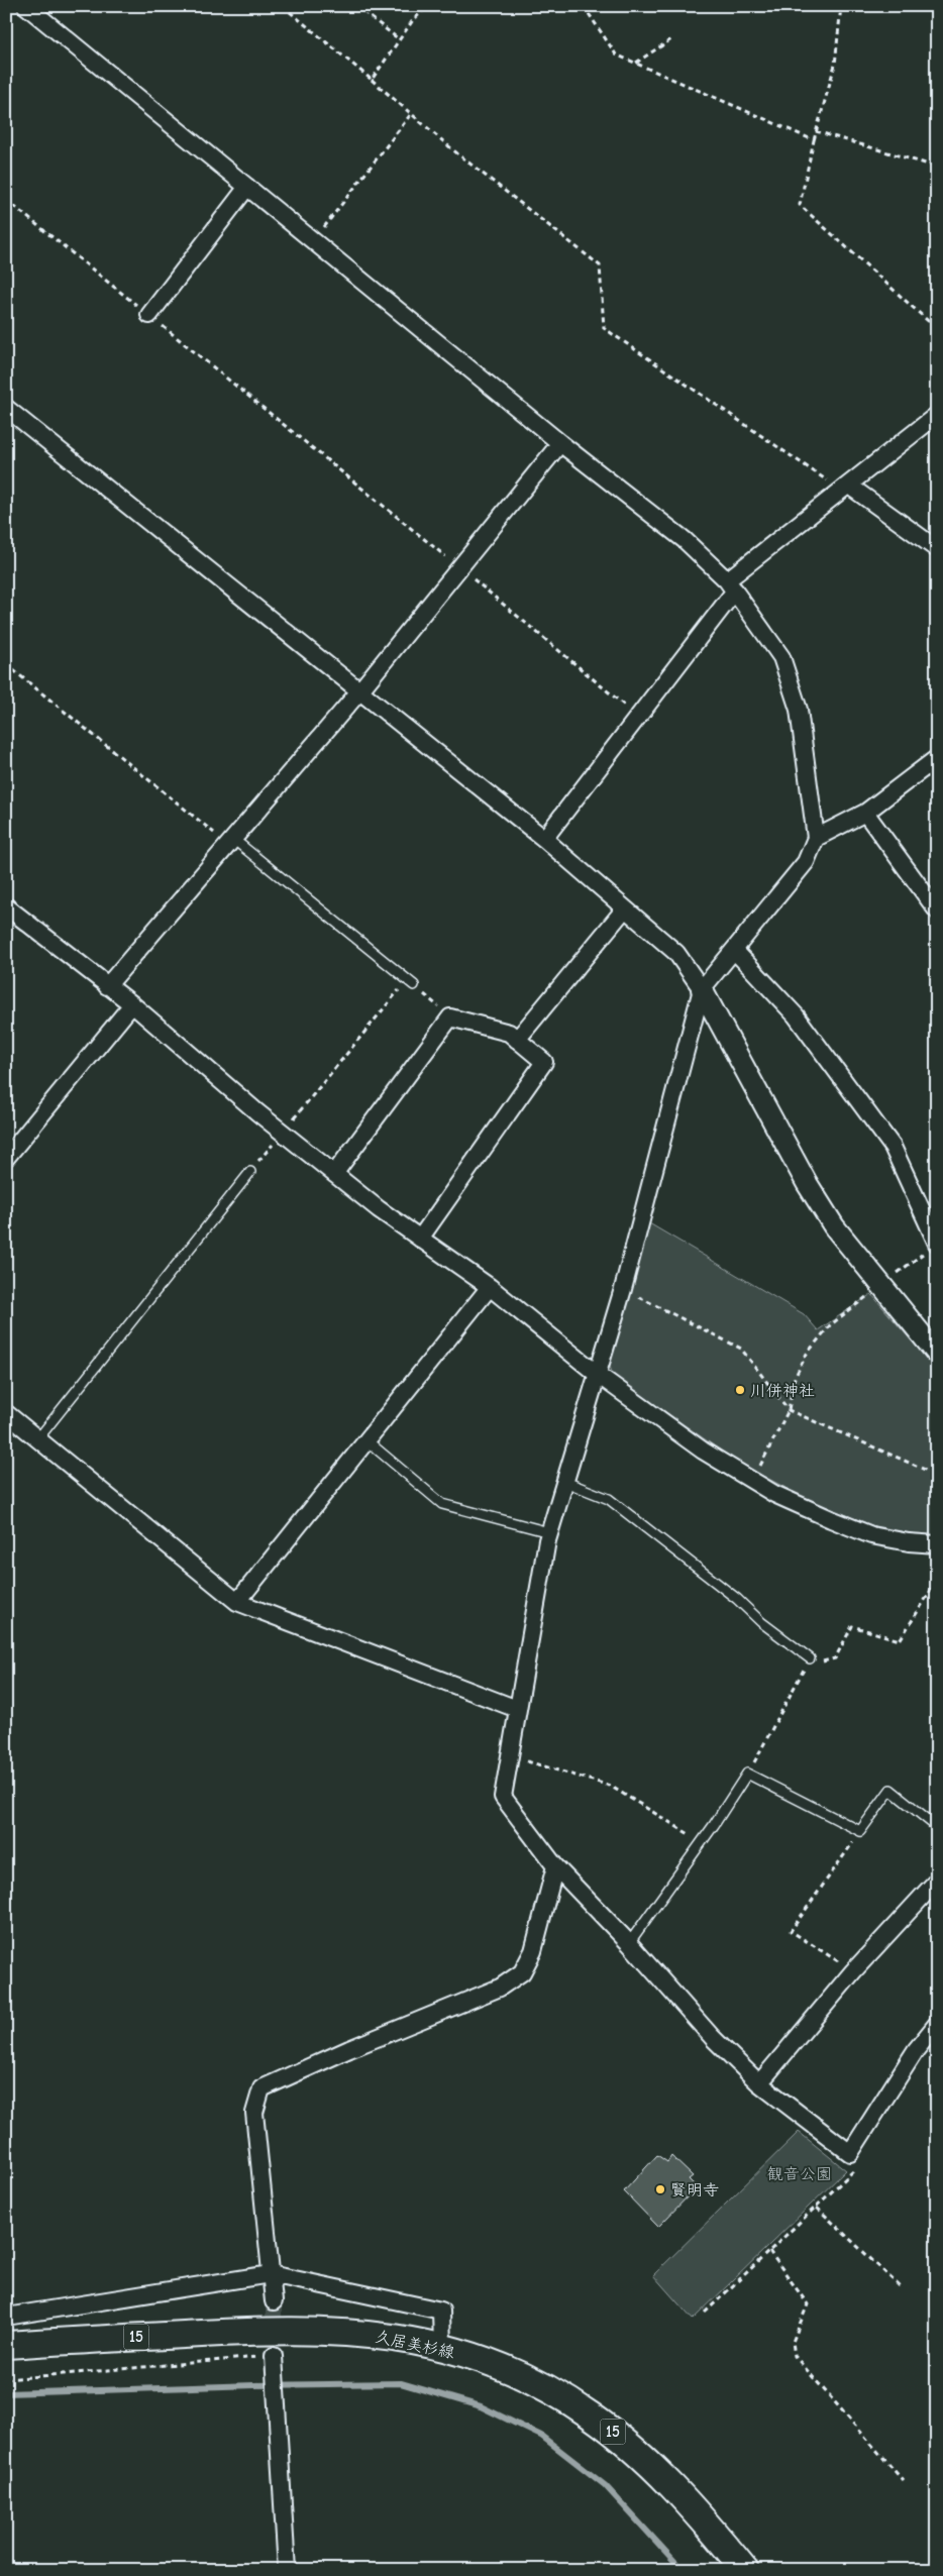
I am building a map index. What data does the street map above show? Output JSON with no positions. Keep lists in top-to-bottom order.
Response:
{
  "streets": {
    "main road": ["15", "久居美杉線"]
  },
  "parks": ["観音公園"],
  "places": ["川併神社", "賢明寺"]
}
